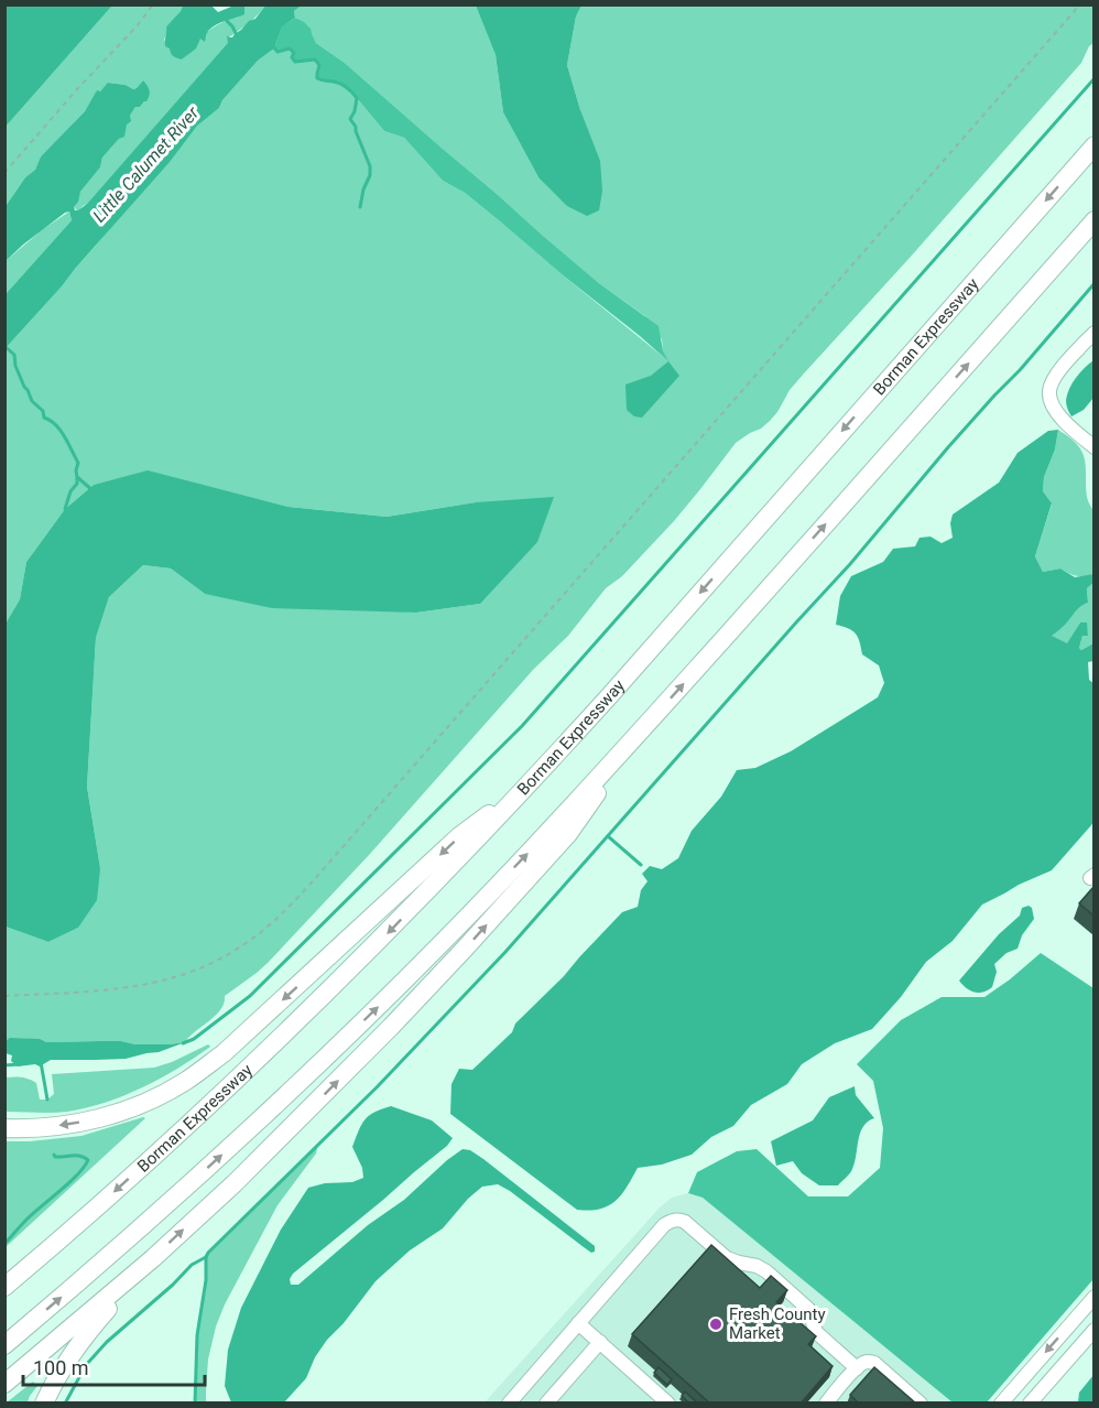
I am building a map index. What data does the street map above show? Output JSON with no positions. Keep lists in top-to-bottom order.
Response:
{
  "streets": {
    "highway": ["Borman Expressway"]
  },
  "water": ["Little Calumet River"],
  "places": ["Fresh County Market"],
  "scale_bar": "100 m"
}
